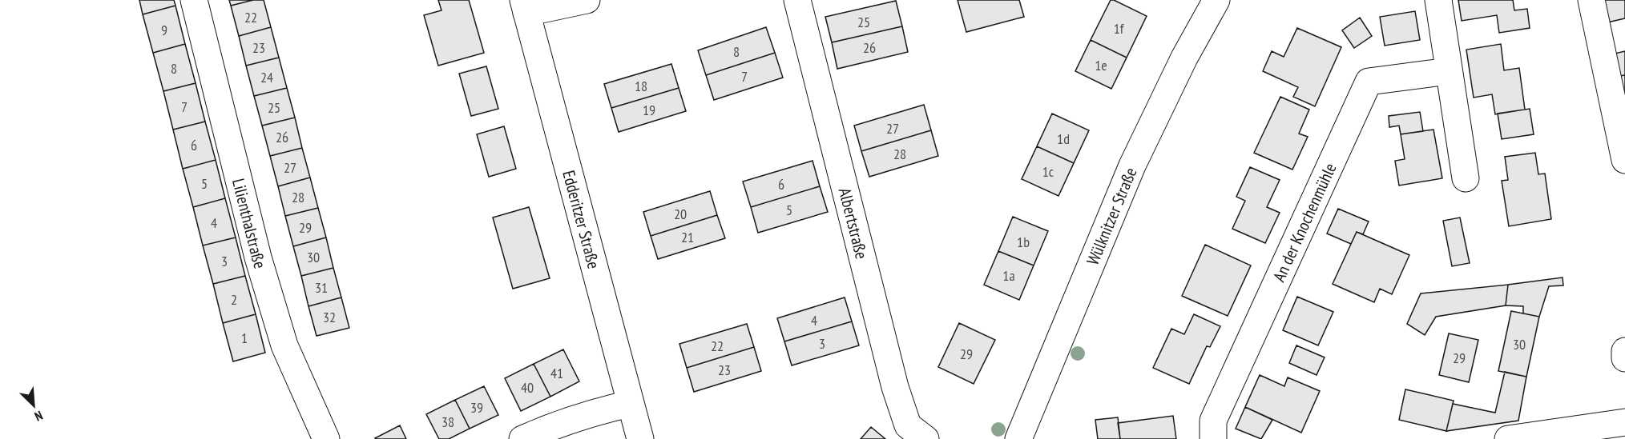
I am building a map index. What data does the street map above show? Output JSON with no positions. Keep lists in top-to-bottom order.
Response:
{
  "streets": {
    "street": [
      "Wülknitzer Straße",
      "Edderitzer Straße",
      "An der Knochenmühle",
      "Lilienthalstraße",
      "Albertstraße"
    ]
  },
  "house_numbers": [
    "22",
    "25",
    "1f",
    "9",
    "23",
    "26",
    "8",
    "1e",
    "8",
    "7",
    "24",
    "18",
    "7",
    "25",
    "19",
    "27",
    "26",
    "1d",
    "6",
    "28",
    "27",
    "1c",
    "5",
    "6",
    "28",
    "5",
    "20",
    "4",
    "29",
    "21",
    "1b",
    "30",
    "3",
    "1a",
    "31",
    "2",
    "32",
    "4",
    "1",
    "3",
    "30",
    "22",
    "29",
    "29",
    "23",
    "41",
    "40",
    "39",
    "38"
  ],
  "north": "bottom right"
}
